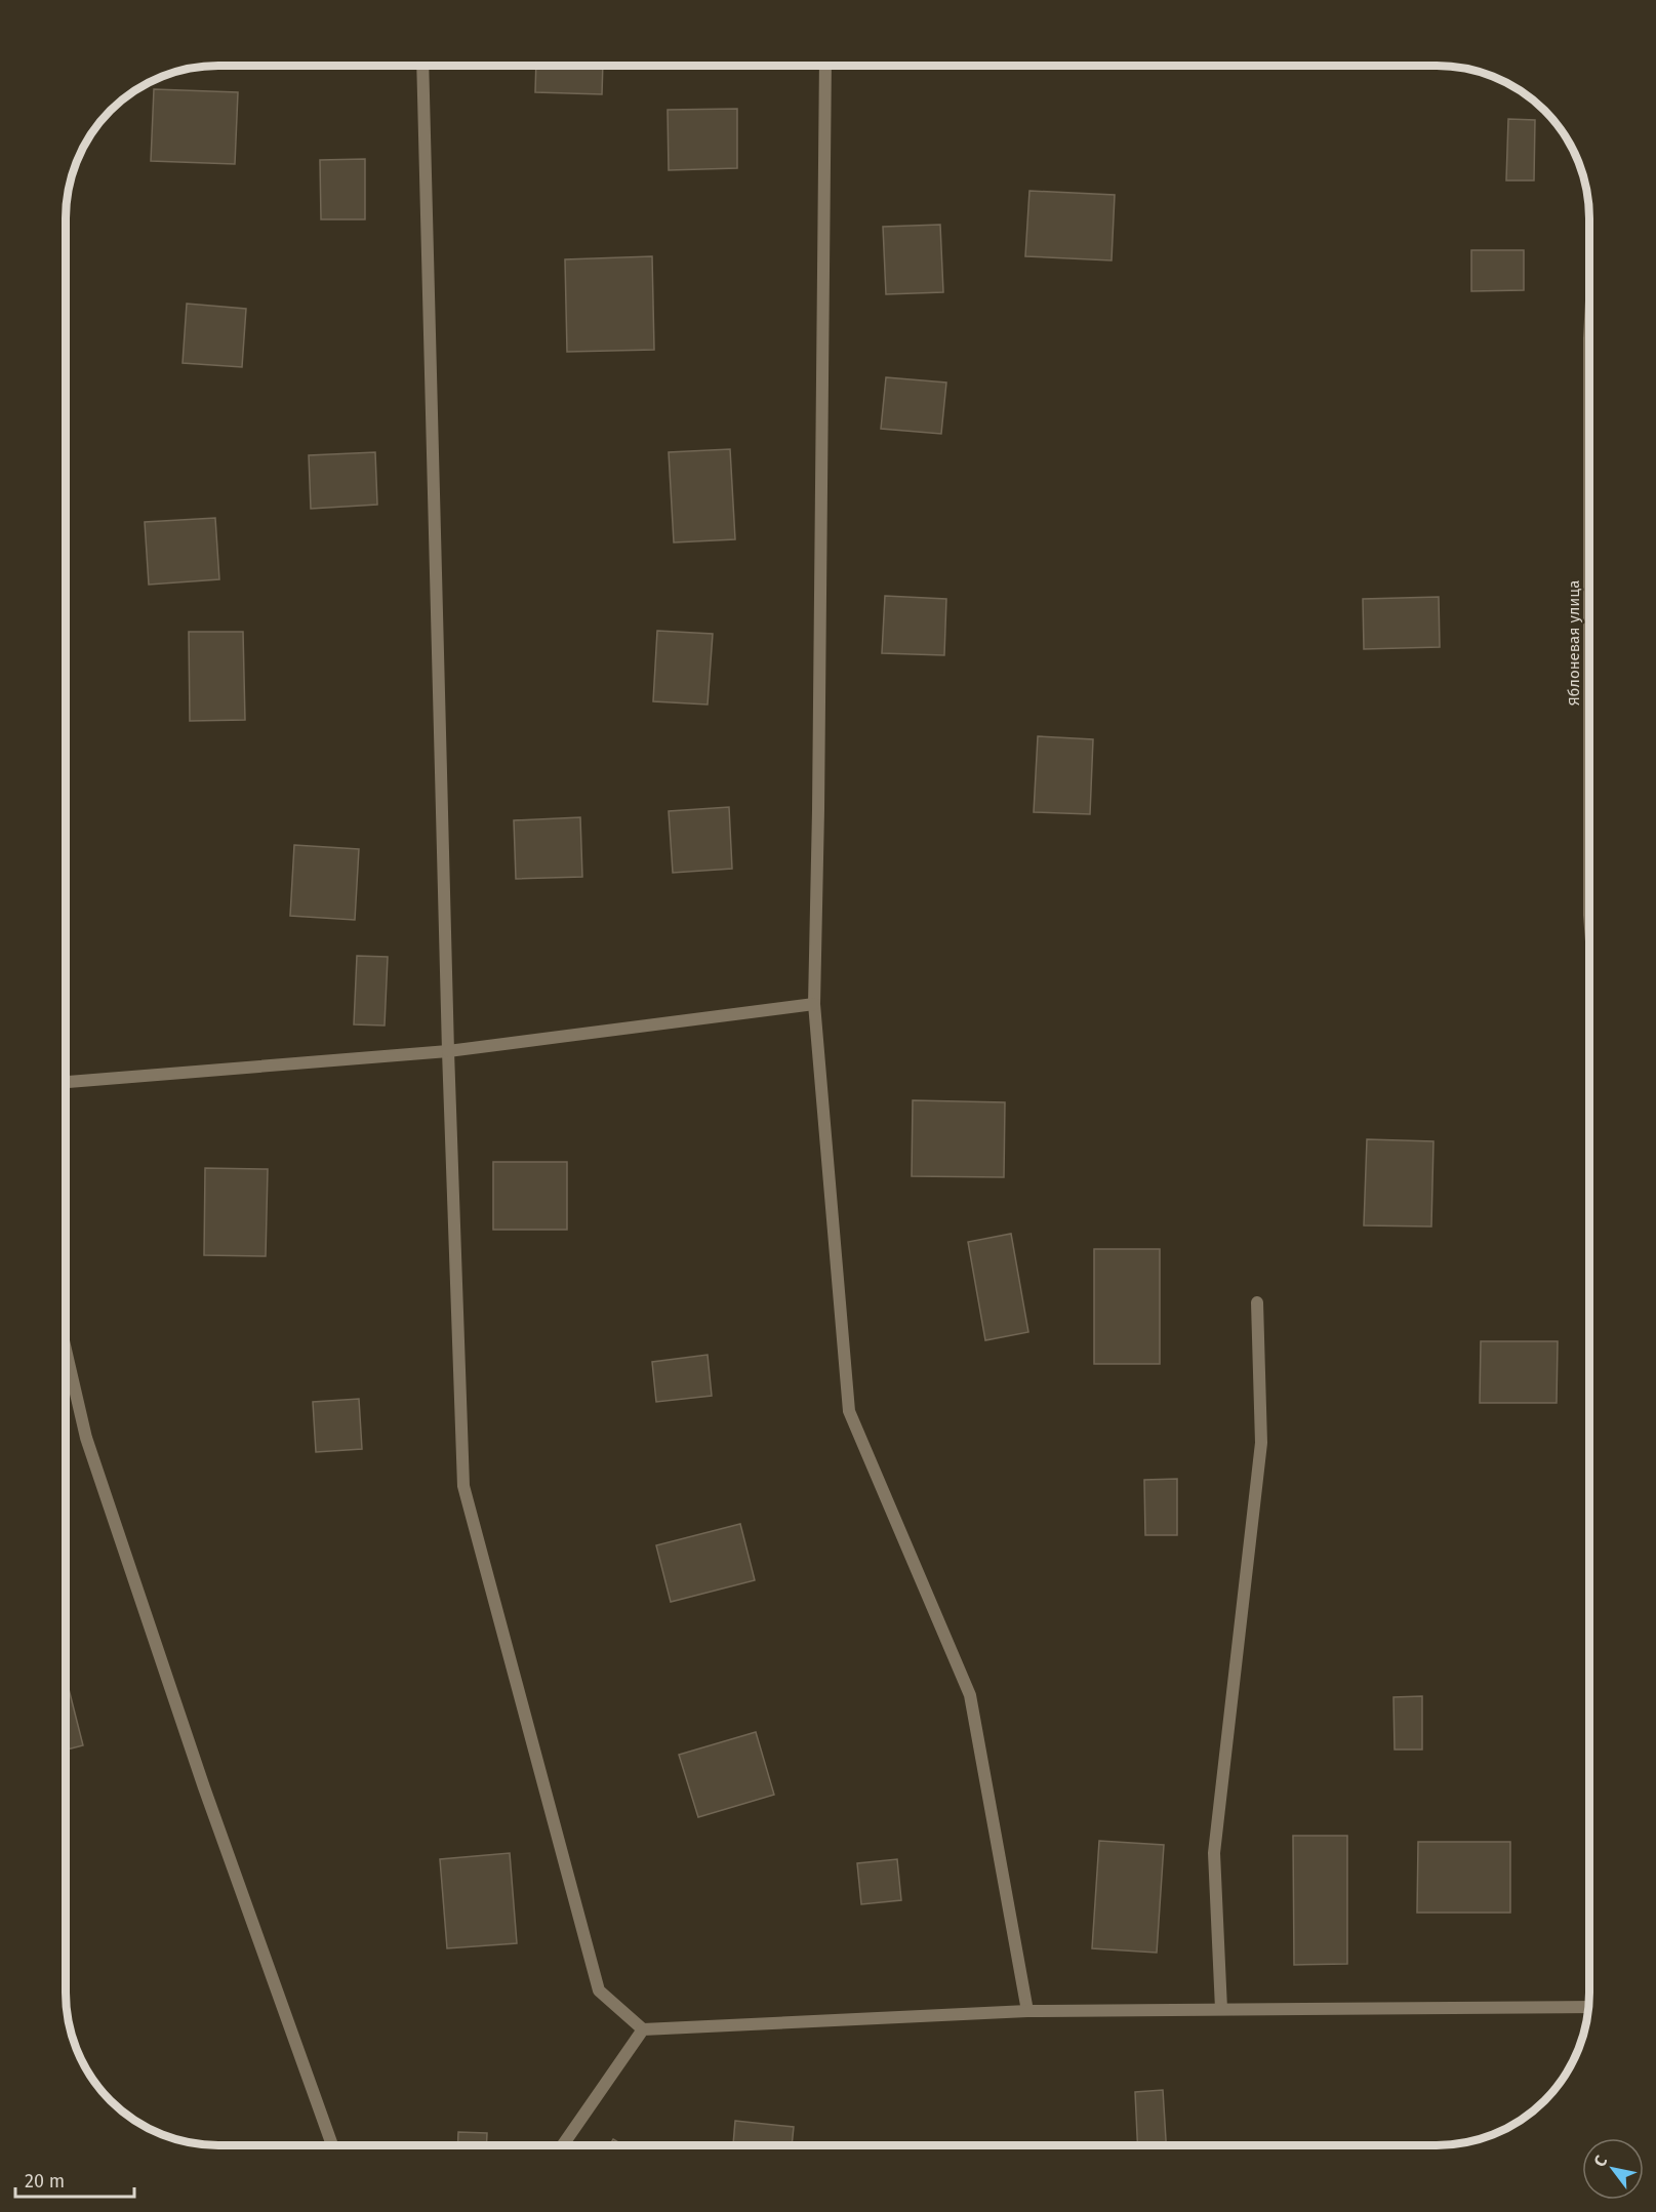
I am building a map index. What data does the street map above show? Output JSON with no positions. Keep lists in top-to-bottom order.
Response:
{
  "streets": {
    "street": ["Яблоневая улица"]
  },
  "scale_bar": "20 m",
  "north": "top left"
}
